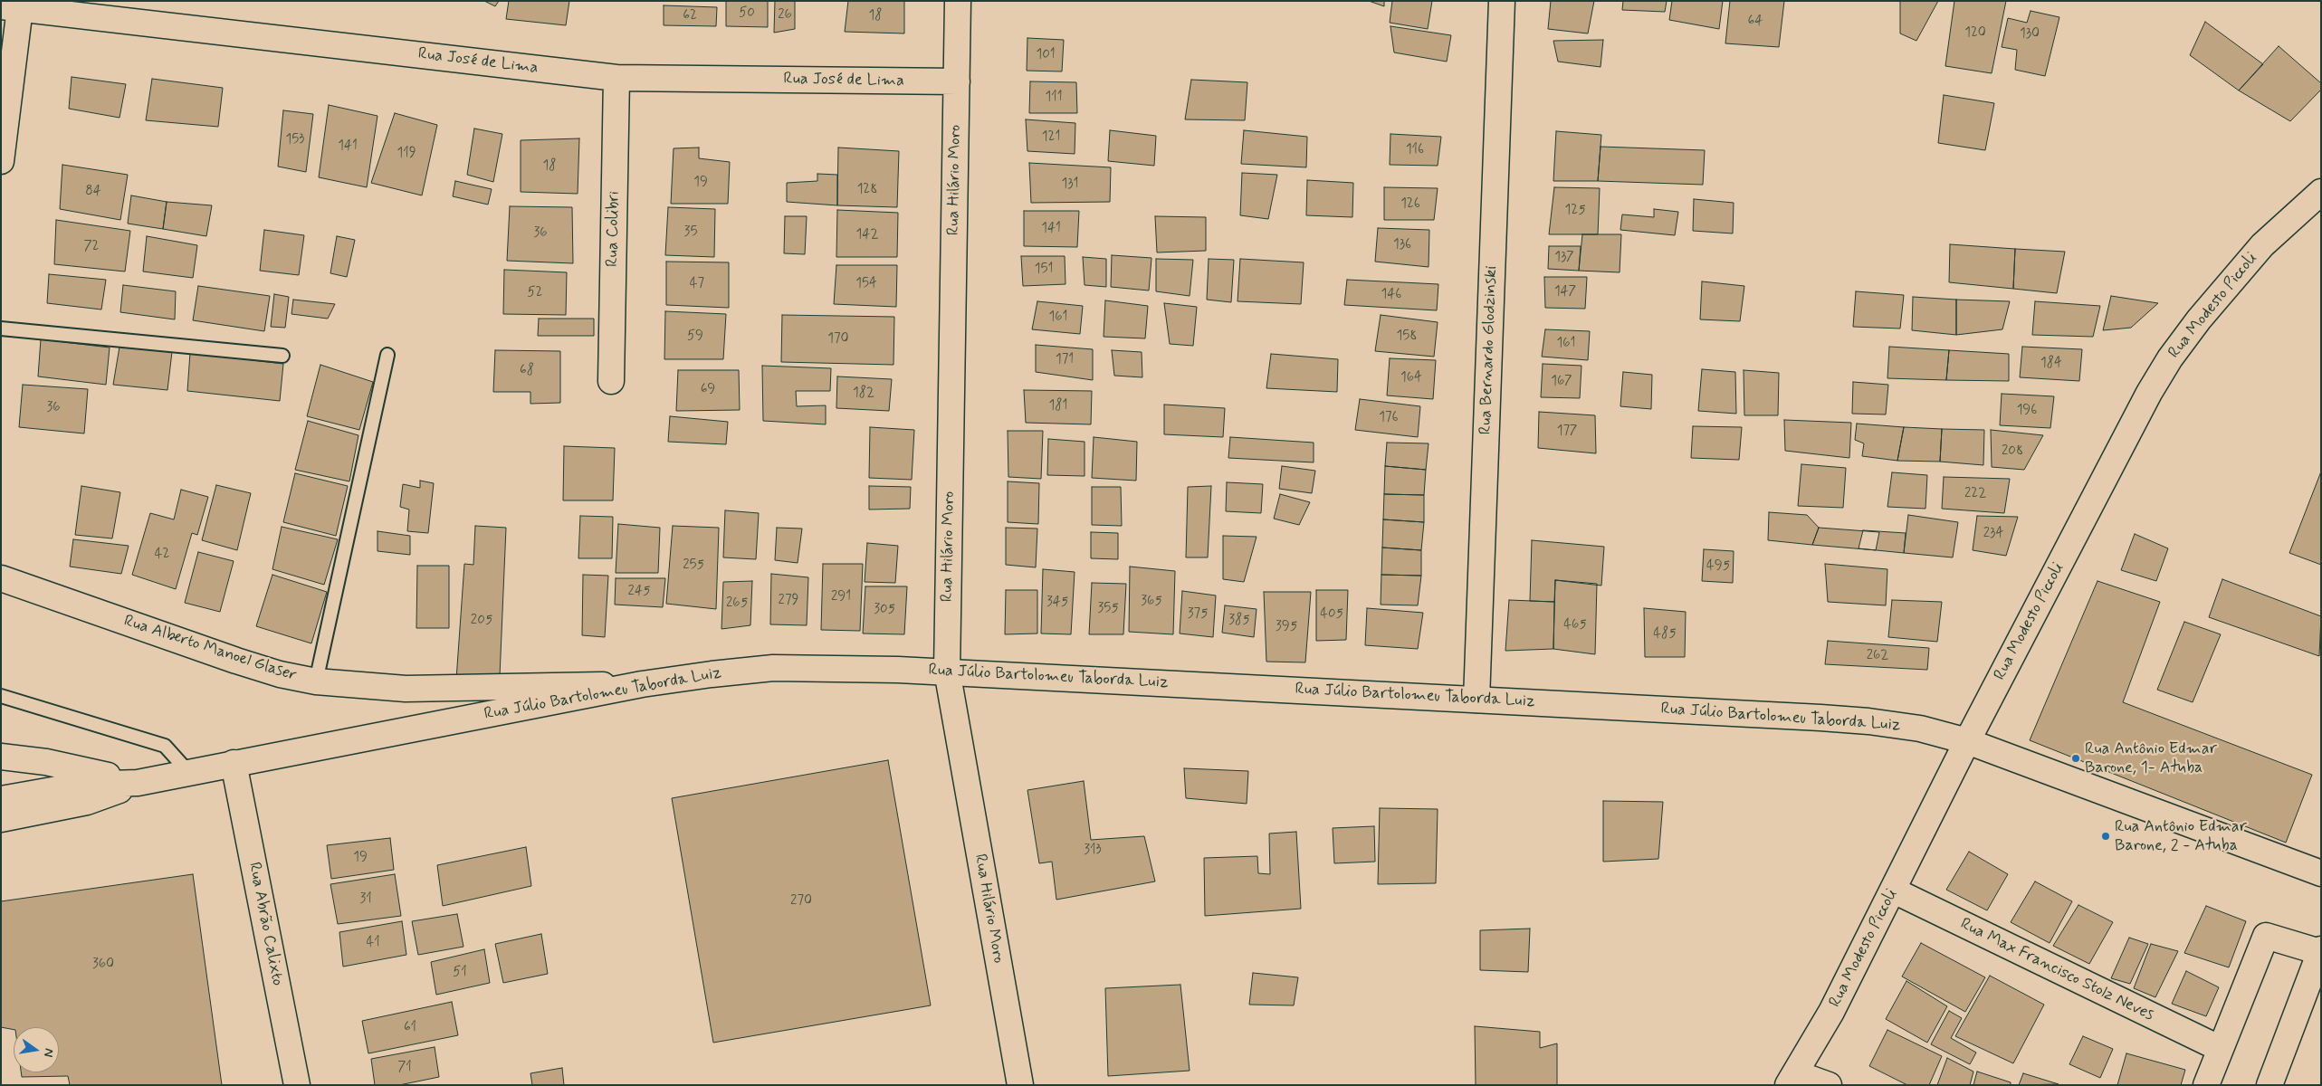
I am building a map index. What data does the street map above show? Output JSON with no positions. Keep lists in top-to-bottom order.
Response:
{
  "streets": {
    "street": [
      "Rua José de Lima",
      "Rua Hilário Moro",
      "Rua Colibri",
      "Rua Modesto Piccoli",
      "Rua Bernardo Glodzinski",
      "Rua Alberto Manoel Glaser",
      "Rua Júlio Bartolomeu Taborda Luiz",
      "Rua Abrão Calixto",
      "Rua Max Francisco Stolz Neves"
    ]
  },
  "crossings": [
    ["Rua José de Lima", "Rua Hilário Moro"],
    ["Rua José de Lima", "Rua Colibri"],
    ["Rua Hilário Moro", "Rua Júlio Bartolomeu Taborda Luiz"],
    ["Rua Modesto Piccoli", "Rua Júlio Bartolomeu Taborda Luiz"],
    ["Rua Modesto Piccoli", "Rua Max Francisco Stolz Neves"],
    ["Rua Bernardo Glodzinski", "Rua Júlio Bartolomeu Taborda Luiz"],
    ["Rua Alberto Manoel Glaser", "Rua Júlio Bartolomeu Taborda Luiz"],
    ["Rua Júlio Bartolomeu Taborda Luiz", "Rua Abrão Calixto"]
  ],
  "places": ["Rua Antônio Edmar Barone, 1- Atuba", "Rua Antônio Edmar Barone, 2 - Atuba"],
  "house_numbers": [
    "50",
    "26",
    "62",
    "18",
    "64",
    "120",
    "130",
    "101",
    "111",
    "121",
    "153",
    "141",
    "116",
    "119",
    "18",
    "19",
    "131",
    "128",
    "84",
    "126",
    "125",
    "141",
    "35",
    "36",
    "142",
    "136",
    "72",
    "137",
    "151",
    "47",
    "154",
    "147",
    "52",
    "146",
    "161",
    "59",
    "158",
    "170",
    "161",
    "171",
    "184",
    "68",
    "164",
    "167",
    "69",
    "182",
    "181",
    "36",
    "196",
    "176",
    "177",
    "208",
    "222",
    "234",
    "42",
    "255",
    "495",
    "245",
    "291",
    "279",
    "365",
    "345",
    "265",
    "355",
    "305",
    "375",
    "405",
    "205",
    "385",
    "465",
    "395",
    "485",
    "262",
    "313",
    "19",
    "31",
    "270",
    "41",
    "360",
    "51",
    "61",
    "71"
  ],
  "north": "right"
}
